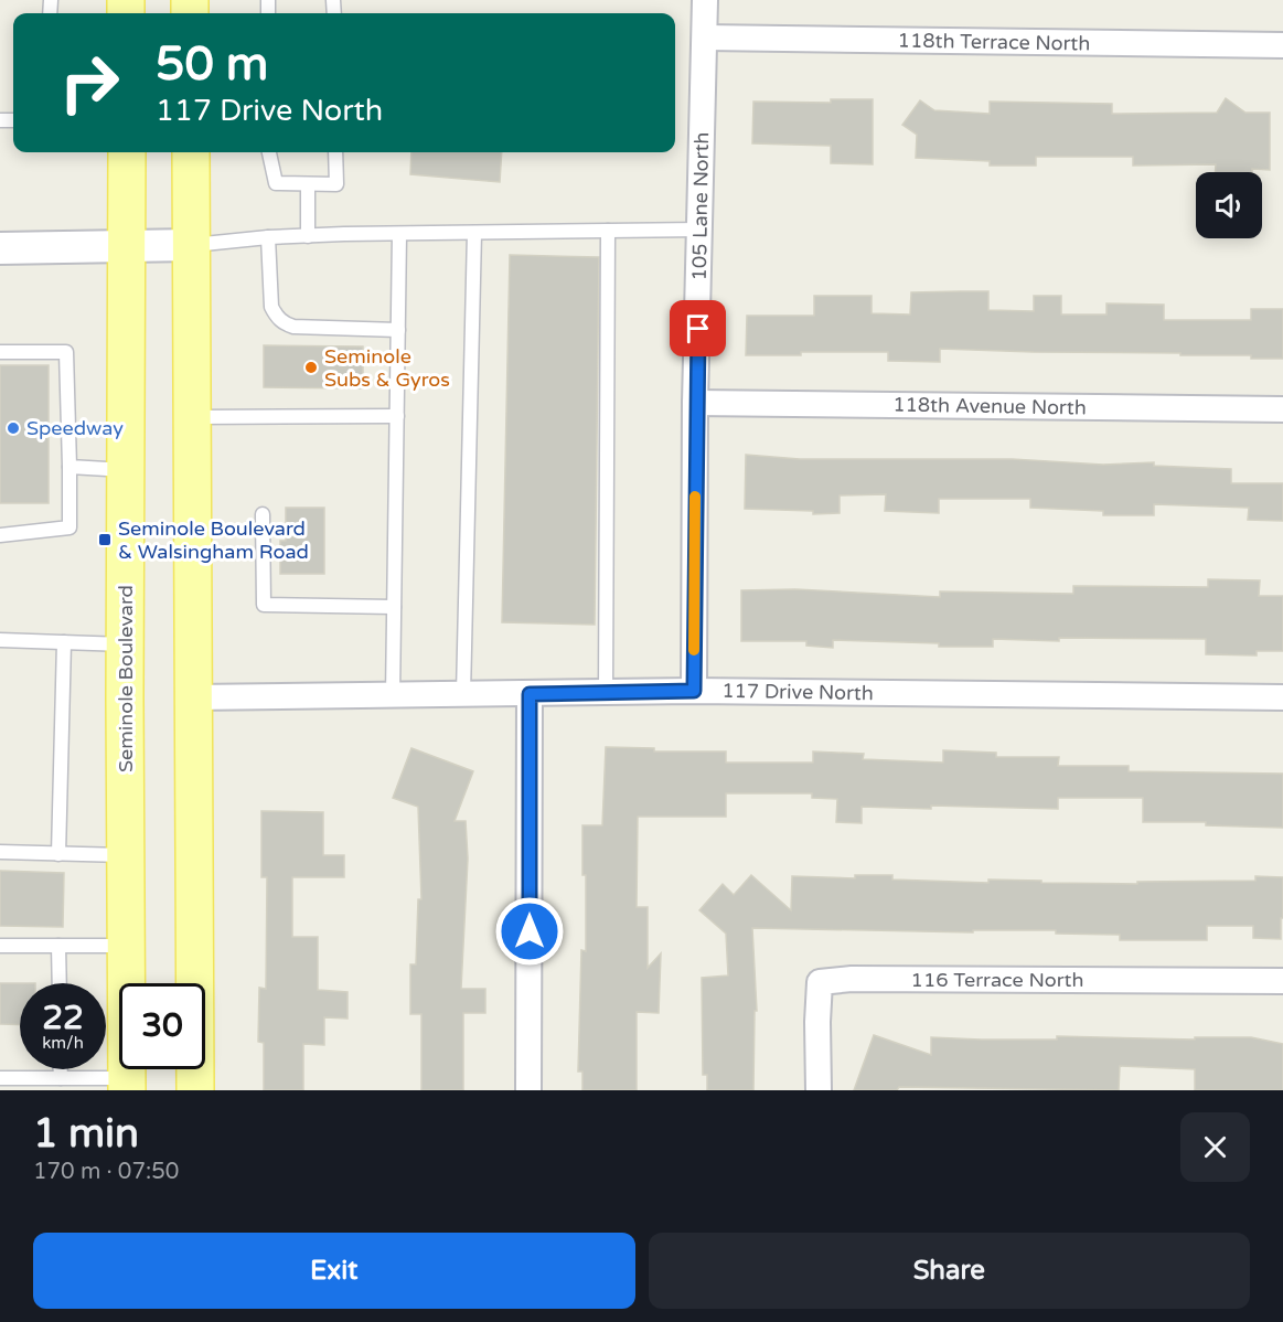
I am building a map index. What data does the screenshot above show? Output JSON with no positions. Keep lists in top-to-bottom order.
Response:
{
  "streets": {
    "main road": ["Seminole Boulevard"],
    "street": [
      "118th Terrace North",
      "105 Lane North",
      "118th Avenue North",
      "117 Drive North",
      "116 Terrace North"
    ]
  },
  "crossings": [
    ["118th Terrace North", "105 Lane North"],
    ["105 Lane North", "118th Avenue North"],
    ["105 Lane North", "117 Drive North"]
  ],
  "places": {
    "other": ["Seminole Subs & Gyros", "Speedway"],
    "transit": ["Seminole Boulevard & Walsingham Road"]
  },
  "page": {
    "turn": ["50 m", "117 Drive North"],
    "speed": "22 km/h",
    "limit": "30",
    "heading": ["1 min", "170 m · 07:50"],
    "buttons": ["Exit", "Share"]
  }
}
